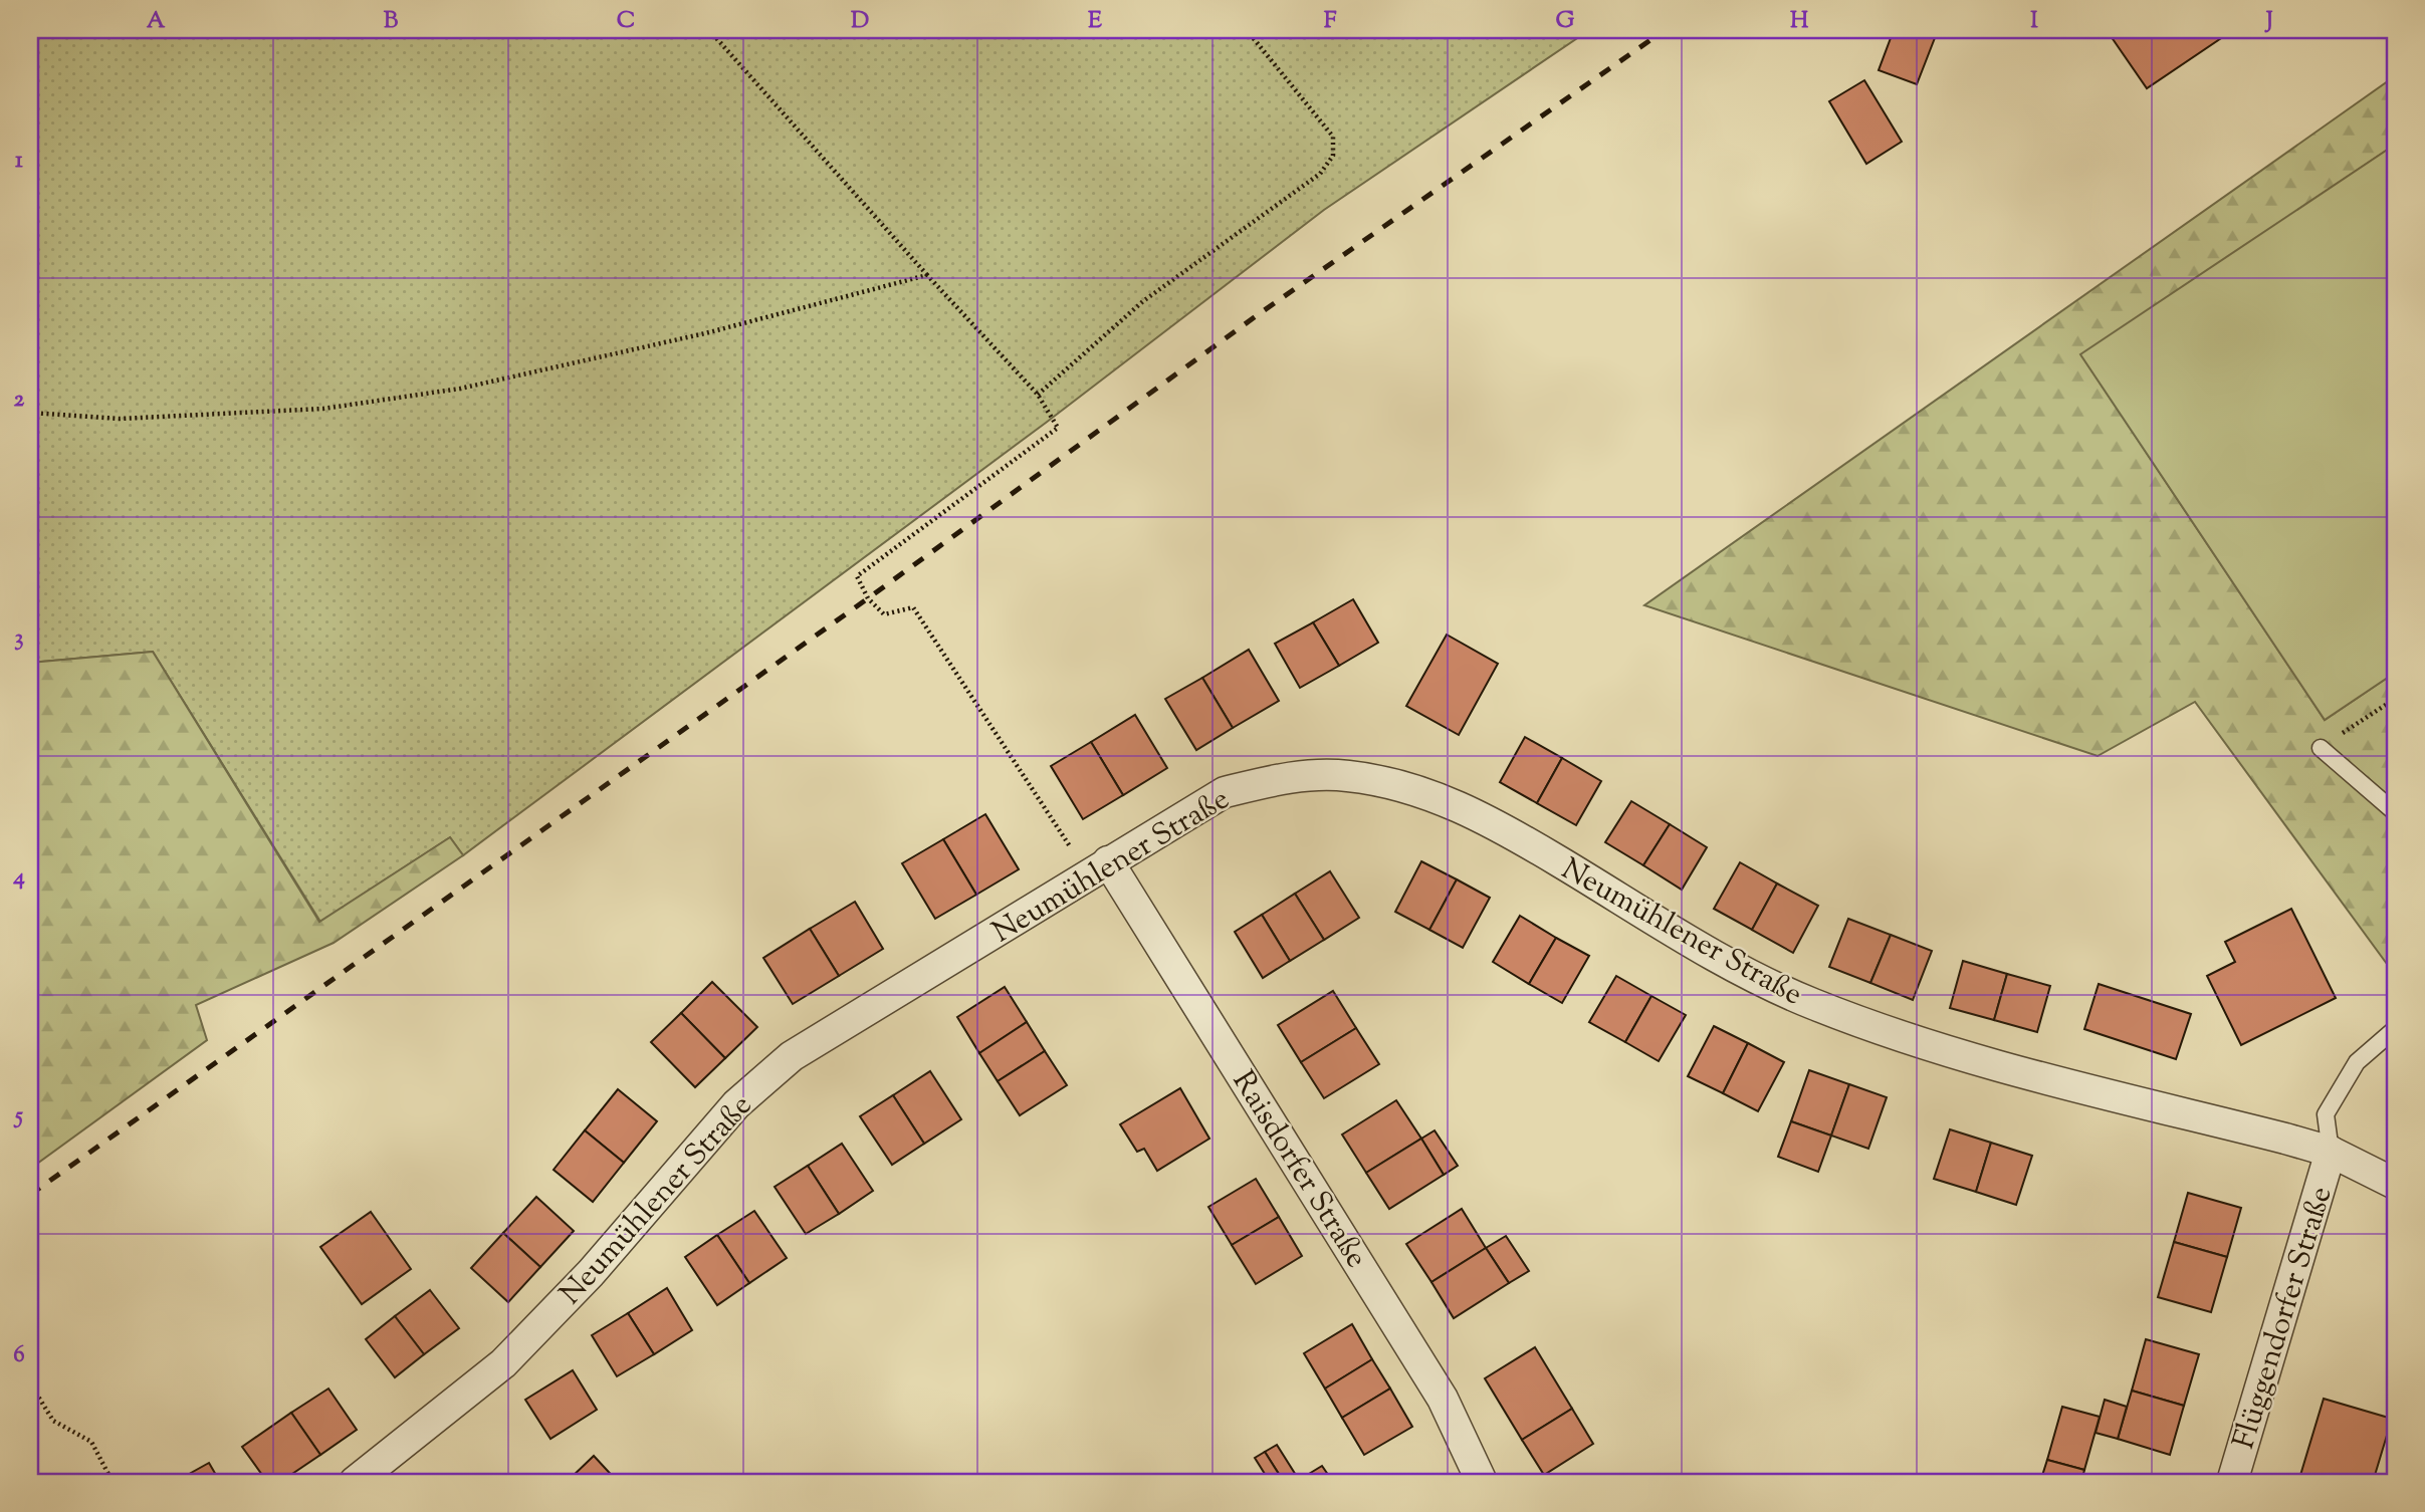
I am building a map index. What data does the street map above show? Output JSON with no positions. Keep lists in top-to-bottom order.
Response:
{
  "streets": {
    "street": ["Neumühlener Straße", "Raisdorfer Straße", "Flüggendorfer Straße"]
  },
  "crossings": [
    ["Neumühlener Straße", "Raisdorfer Straße"],
    ["Neumühlener Straße", "Flüggendorfer Straße"]
  ],
  "grid": {
    "columns": [
      "A",
      "B",
      "C",
      "D",
      "E",
      "F",
      "G",
      "H",
      "I",
      "J"
    ],
    "rows": [
      "1",
      "2",
      "3",
      "4",
      "5",
      "6"
    ]
  }
}
